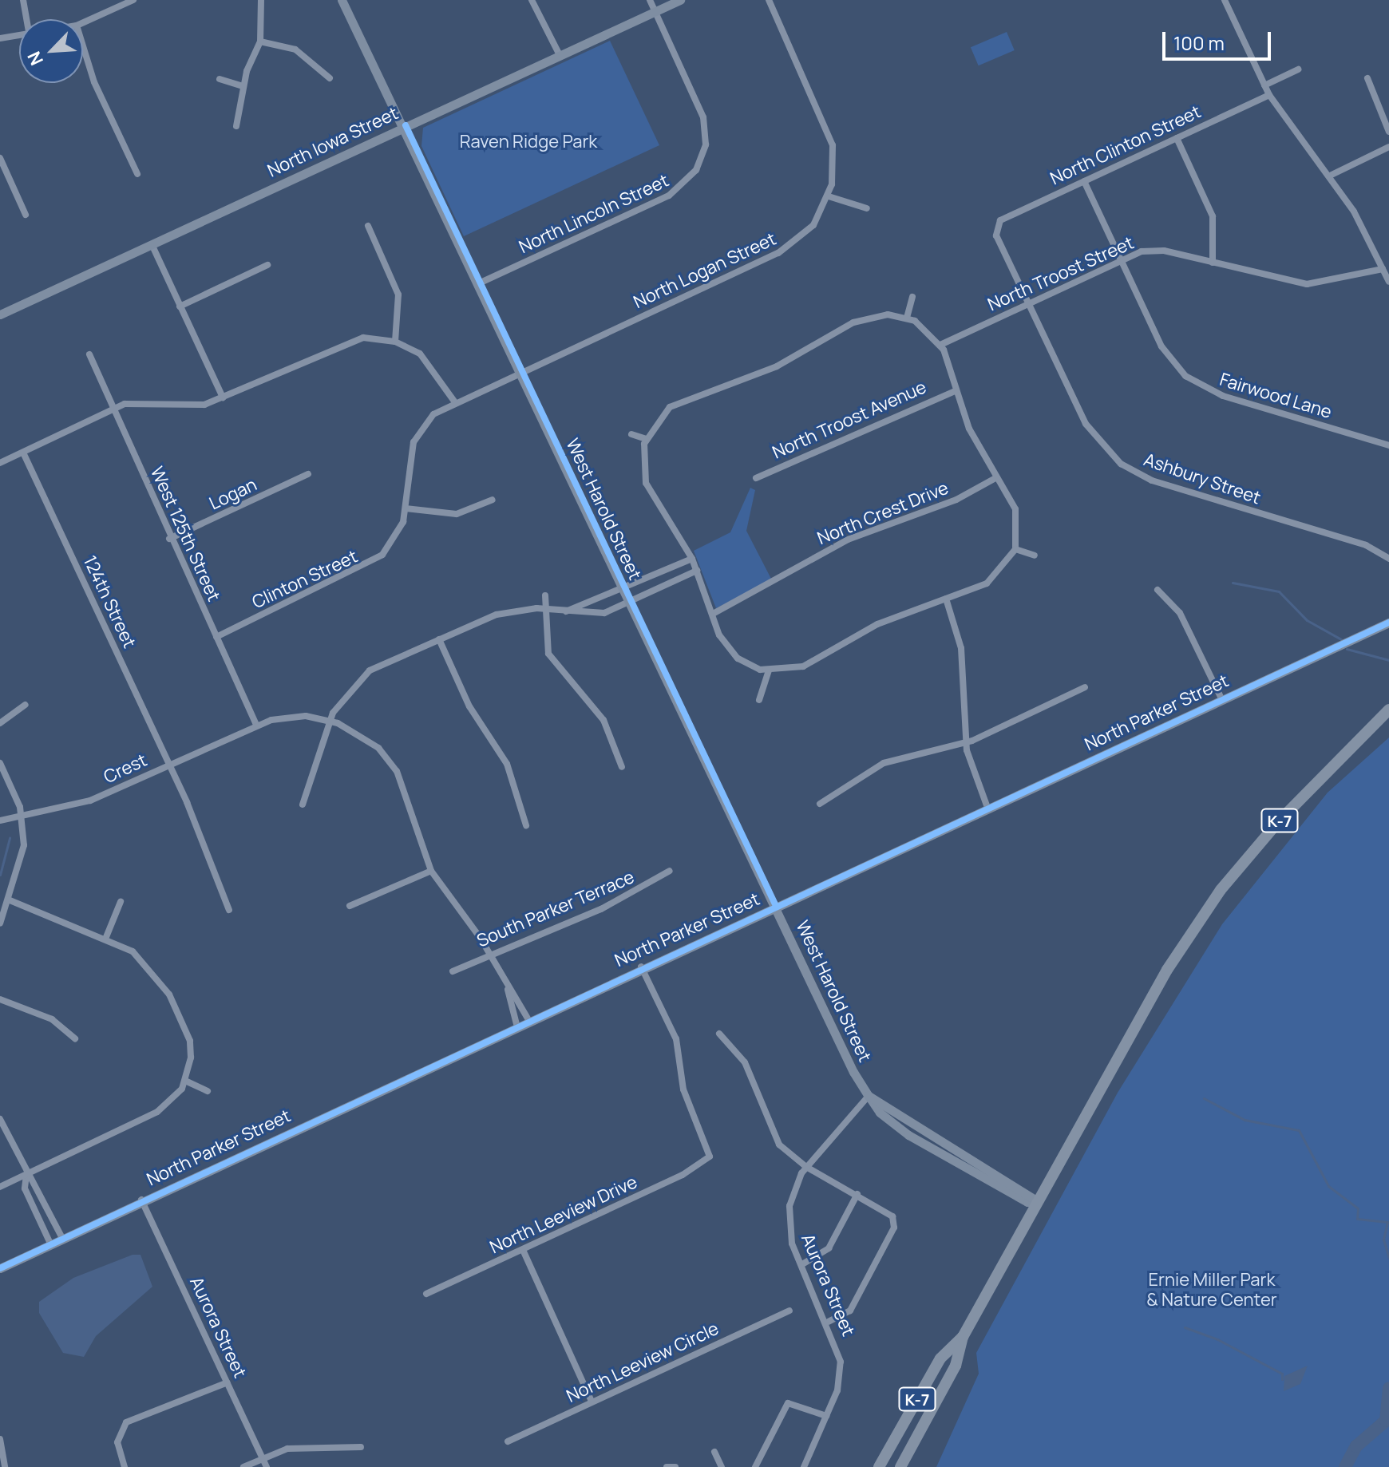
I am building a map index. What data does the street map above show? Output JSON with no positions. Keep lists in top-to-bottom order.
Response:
{
  "streets": {
    "highway": ["K-7"],
    "street": [
      "North Iowa Street",
      "North Clinton Street",
      "North Lincoln Street",
      "North Logan Street",
      "North Troost Street",
      "Fairwood Lane",
      "North Troost Avenue",
      "Ashbury Street",
      "Logan",
      "West Harold Street",
      "North Crest Drive",
      "West 125th Street",
      "Clinton Street",
      "124th Street",
      "North Parker Street",
      "Crest",
      "South Parker Terrace",
      "North Leeview Drive",
      "Aurora Street",
      "North Leeview Circle"
    ]
  },
  "crossings": [
    ["North Iowa Street", "North Lincoln Street"],
    ["North Iowa Street", "West Harold Street"],
    ["North Clinton Street", "Fairwood Lane"],
    ["North Clinton Street", "Ashbury Street"],
    ["North Lincoln Street", "West Harold Street"],
    ["North Logan Street", "West Harold Street"],
    ["North Logan Street", "Clinton Street"],
    ["North Troost Street", "Fairwood Lane"],
    ["North Troost Street", "Ashbury Street"],
    ["Logan", "West 125th Street"],
    ["West Harold Street", "Clinton Street"],
    ["West Harold Street", "North Parker Street"],
    ["West Harold Street", "K-7"],
    ["West Harold Street", "Aurora Street"],
    ["West 125th Street", "Clinton Street"],
    ["West 125th Street", "Crest"],
    ["124th Street", "Crest"],
    ["North Parker Street", "North Leeview Drive"],
    ["North Parker Street", "Aurora Street"],
    ["Crest", "South Parker Terrace"]
  ],
  "parks": ["Raven Ridge Park", "Ernie Miller Park & Nature Center"],
  "scale_bar": "100 m",
  "north": "bottom left"
}
